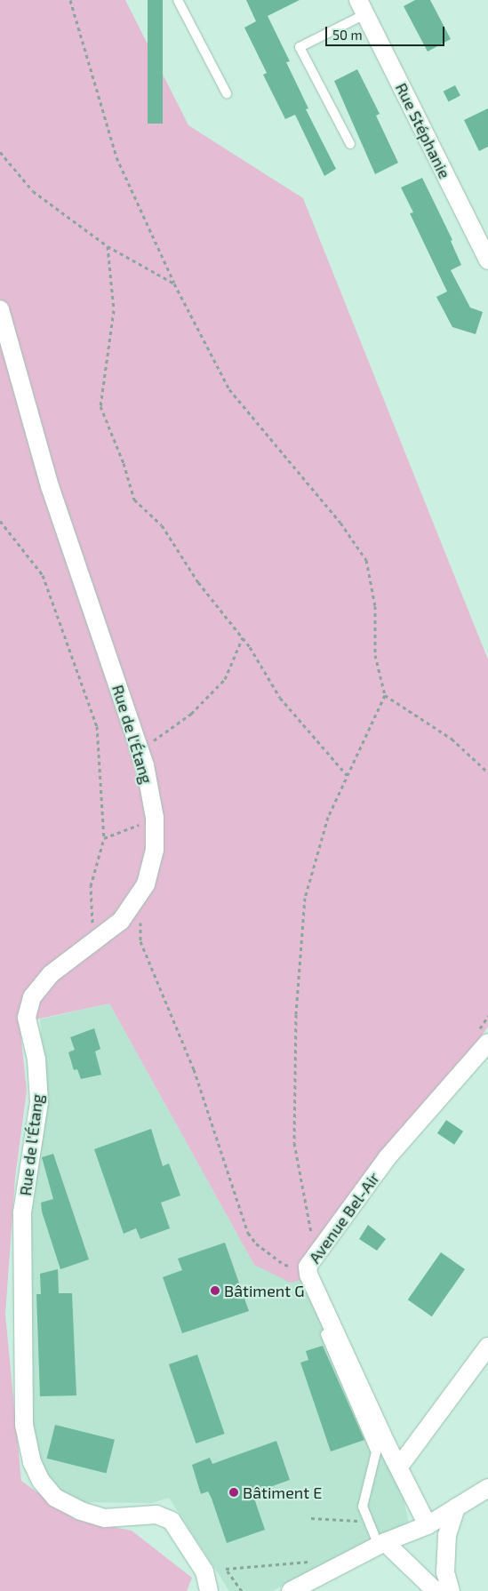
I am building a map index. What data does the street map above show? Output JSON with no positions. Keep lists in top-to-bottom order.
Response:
{
  "streets": {
    "street": ["Rue Stéphanie", "Rue de l'Étang", "Avenue Bel-Air"]
  },
  "places": ["Bâtiment G", "Bâtiment E"],
  "scale_bar": "50 m"
}
